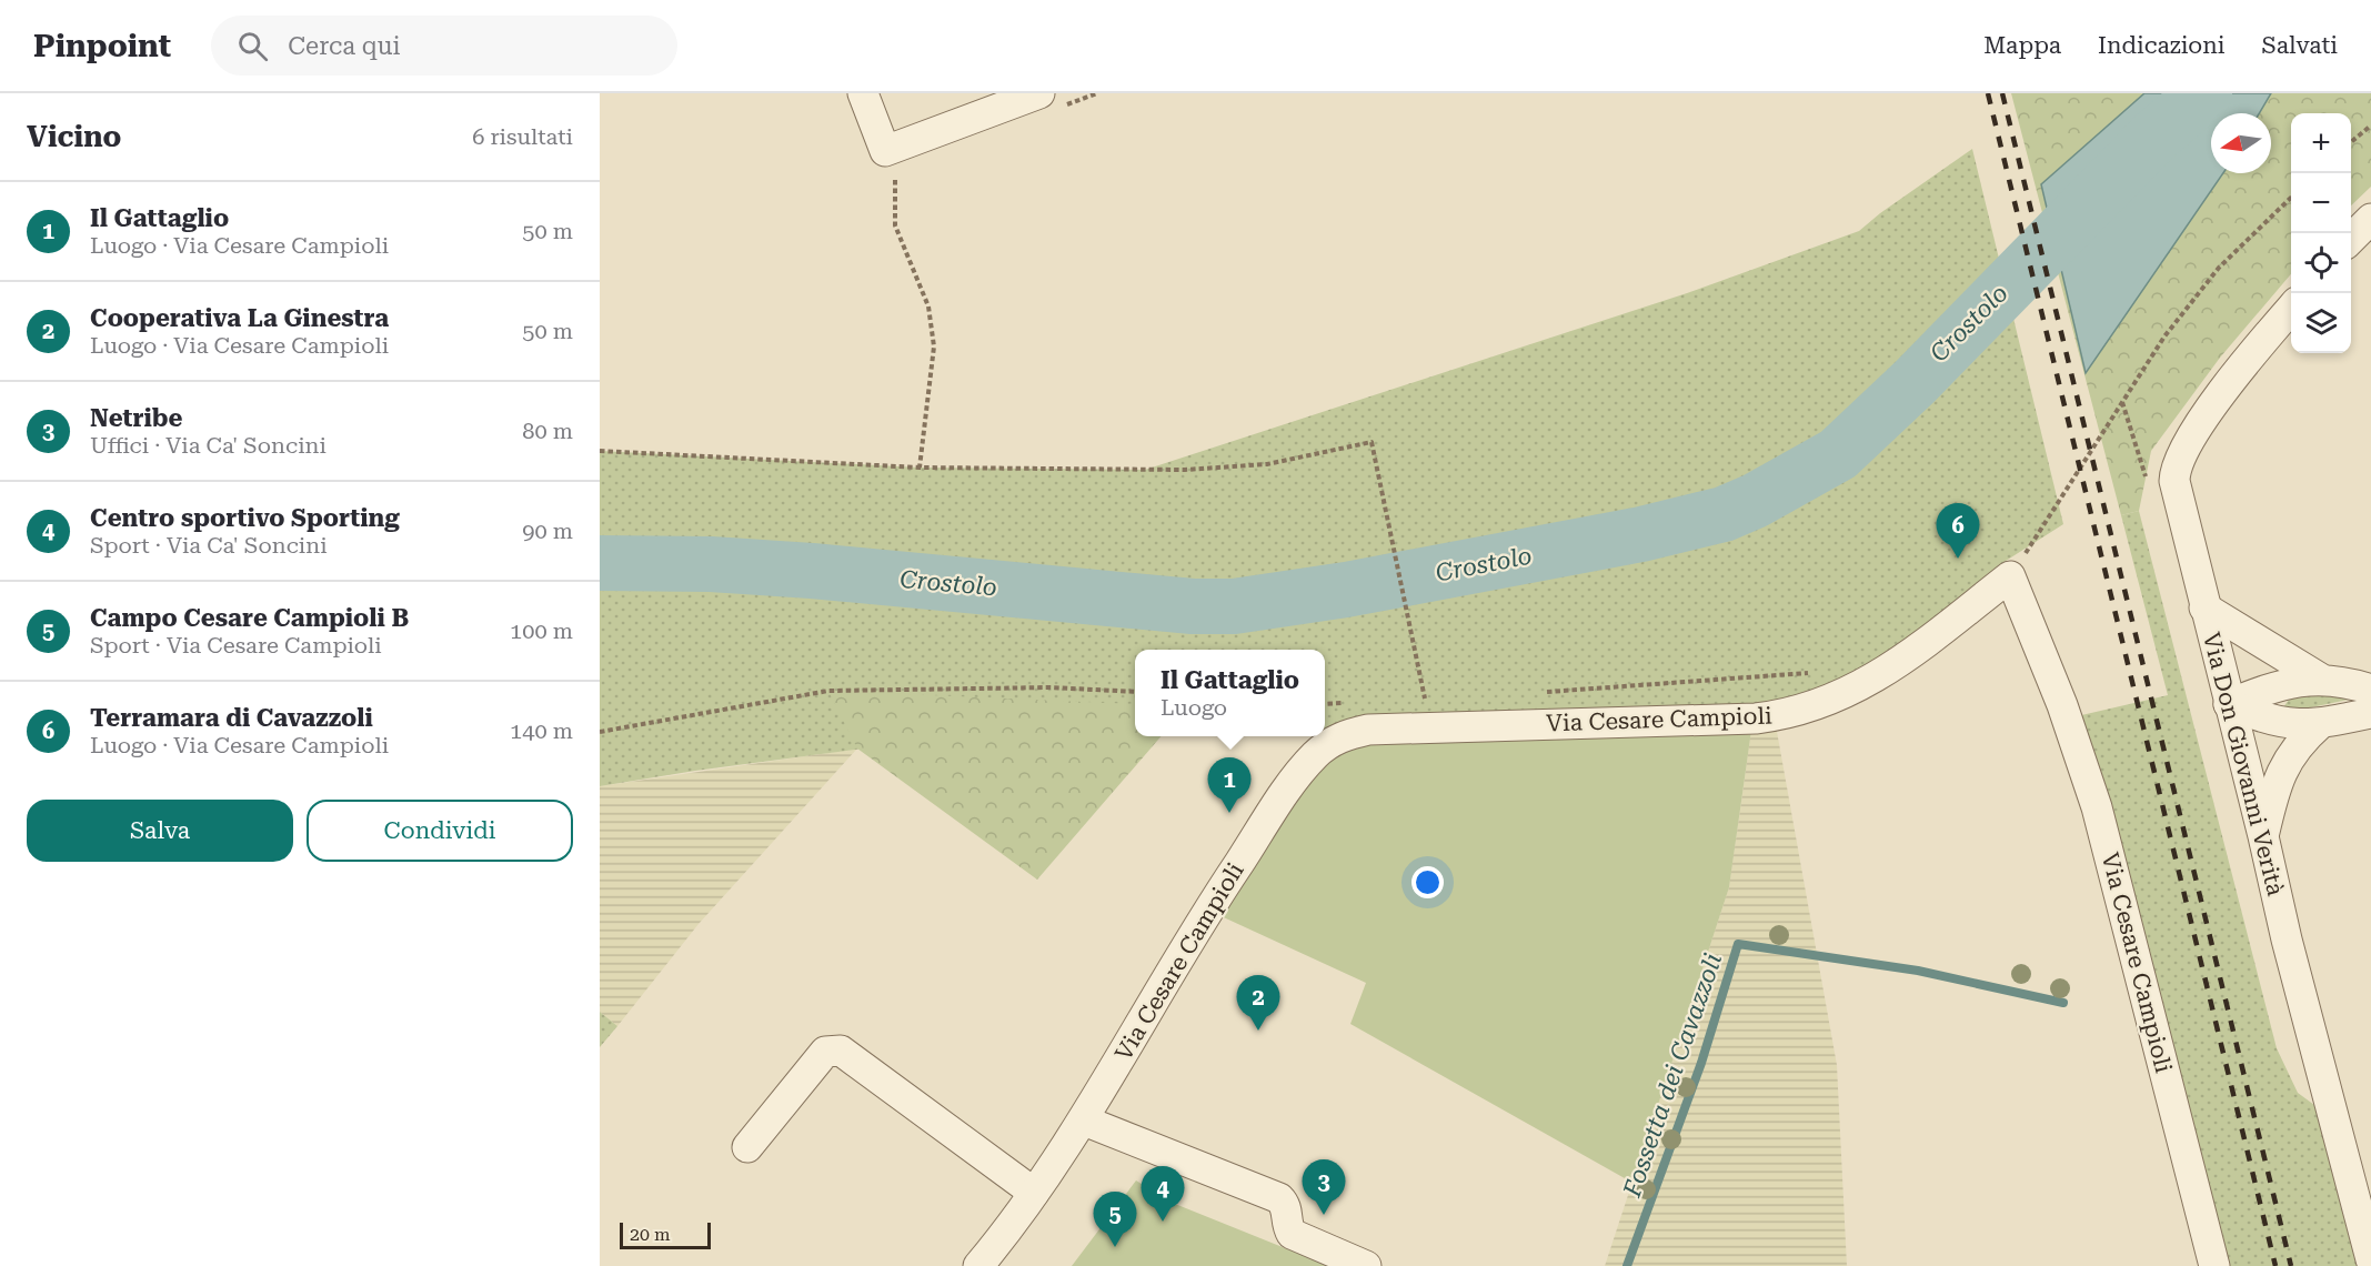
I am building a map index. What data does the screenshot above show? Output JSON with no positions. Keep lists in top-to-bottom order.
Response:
{
  "streets": {
    "street": ["Via Cesare Campioli", "Via Don Giovanni Verità"]
  },
  "water": ["Crostolo", "Fossetta dei Cavazzoli"],
  "scale_bar": "20 m",
  "north": "left",
  "page": {
    "header": "Pinpoint",
    "search": "Cerca qui",
    "nav": ["Mappa", "Indicazioni", "Salvati"],
    "heading": ["Vicino", "6 risultati"],
    "map_buttons": ["+", "−"],
    "list": [
      {
        "mark": "1",
        "name": "Il Gattaglio",
        "note": "Luogo · Via Cesare Campioli",
        "value": "50 m"
      },
      {
        "mark": "2",
        "name": "Cooperativa La Ginestra",
        "note": "Luogo · Via Cesare Campioli",
        "value": "50 m"
      },
      {
        "mark": "3",
        "name": "Netribe",
        "note": "Uffici · Via Ca' Soncini",
        "value": "80 m"
      },
      {
        "mark": "4",
        "name": "Centro sportivo Sporting",
        "note": "Sport · Via Ca' Soncini",
        "value": "90 m"
      },
      {
        "mark": "5",
        "name": "Campo Cesare Campioli B",
        "note": "Sport · Via Cesare Campioli",
        "value": "100 m"
      },
      {
        "mark": "6",
        "name": "Terramara di Cavazzoli",
        "note": "Luogo · Via Cesare Campioli",
        "value": "140 m"
      }
    ],
    "pins": [
      "6",
      "1",
      "2",
      "3",
      "4",
      "5"
    ],
    "popup": ["Il Gattaglio", "Luogo"],
    "buttons": ["Salva", "Condividi"],
    "scale": "20 m"
  }
}
